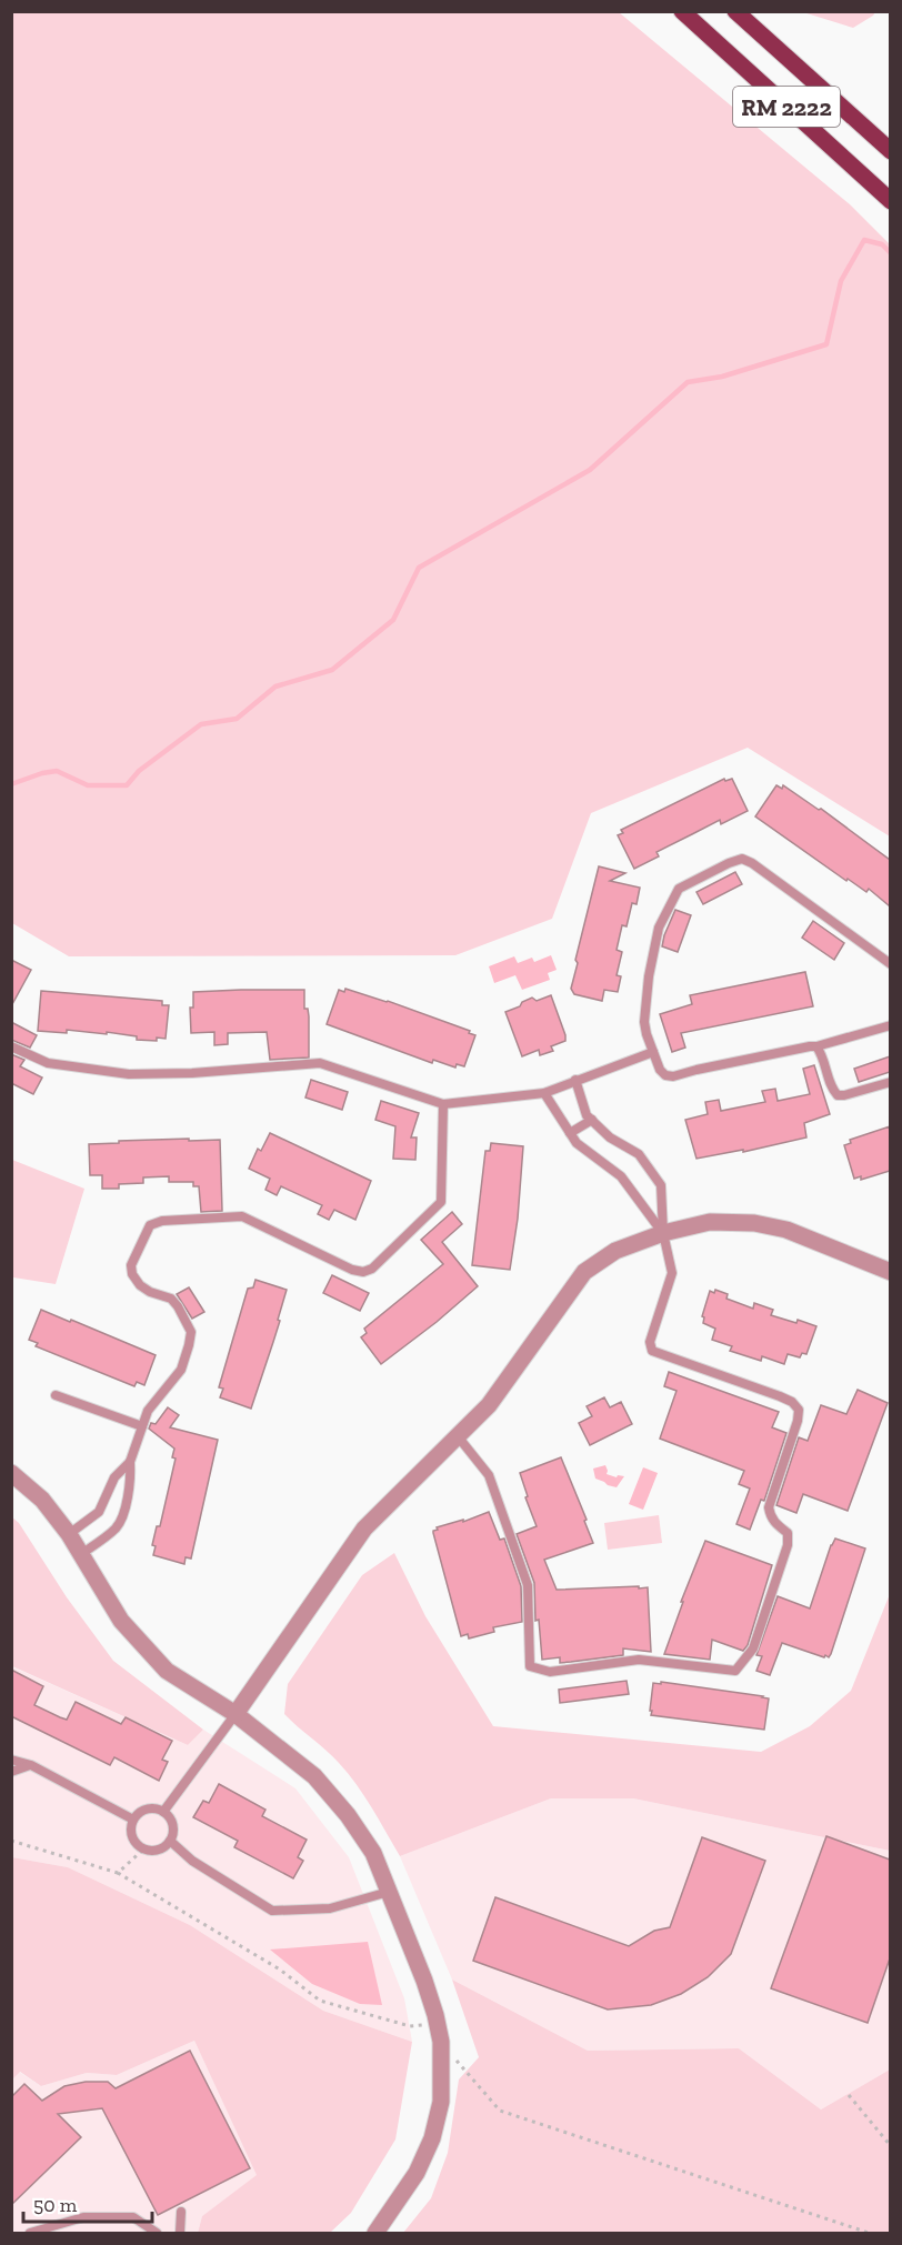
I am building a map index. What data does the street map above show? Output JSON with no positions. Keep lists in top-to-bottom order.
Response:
{
  "streets": {
    "main road": ["RM 2222"]
  },
  "scale_bar": "50 m"
}
